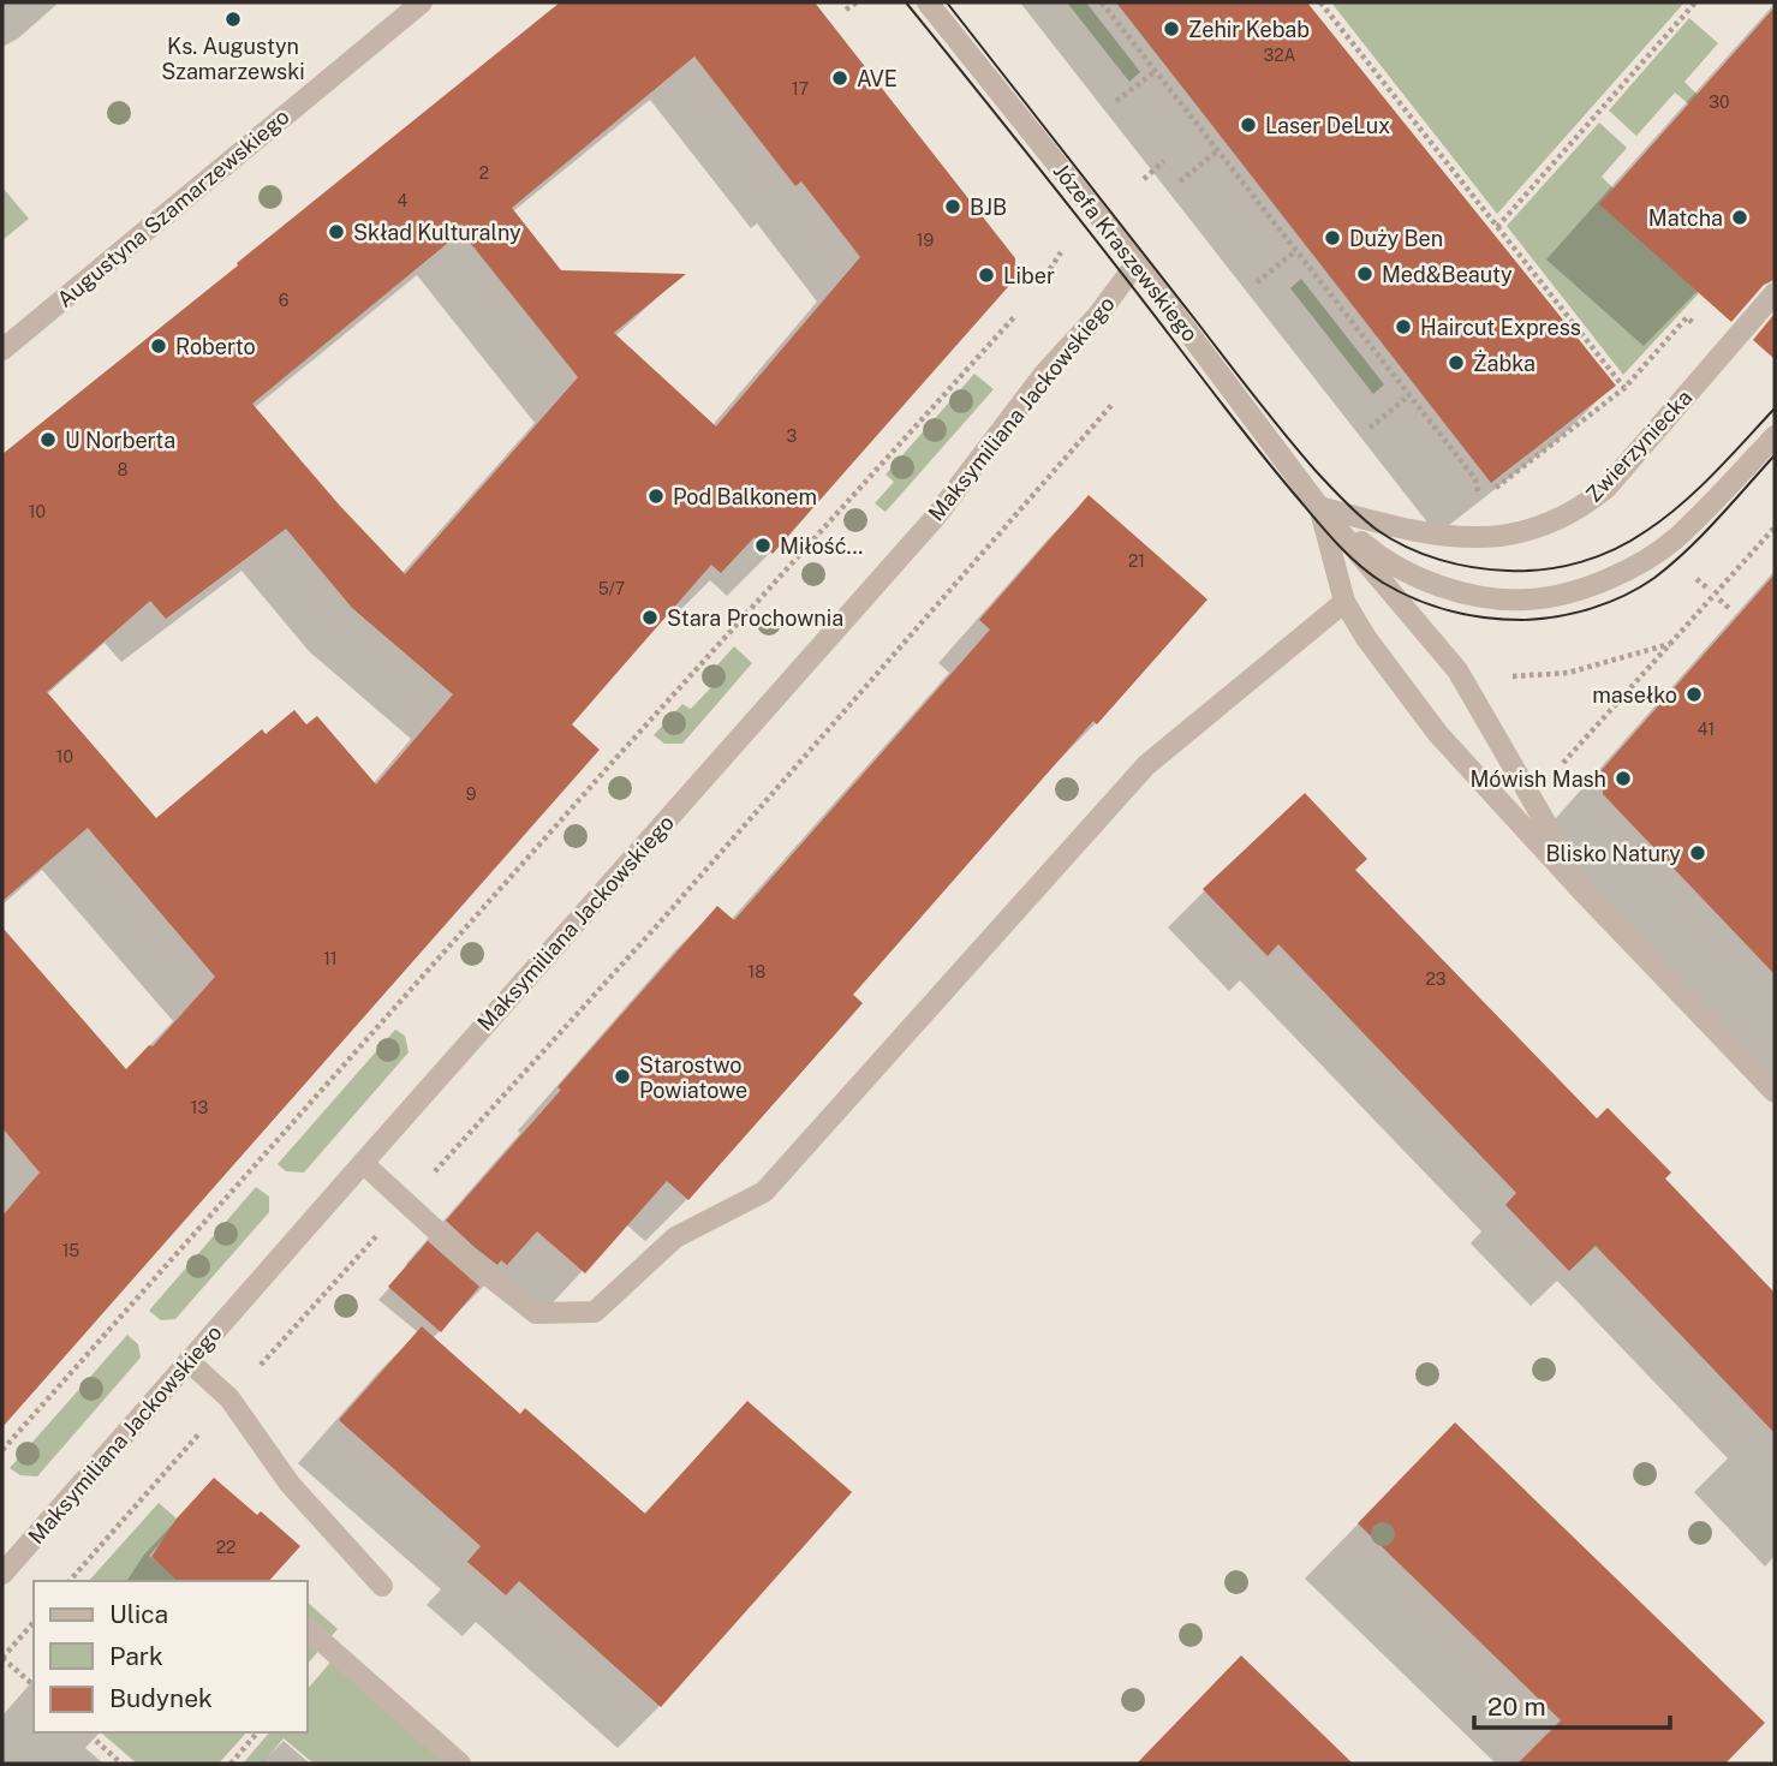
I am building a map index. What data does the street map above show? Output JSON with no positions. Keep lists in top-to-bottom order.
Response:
{
  "streets": {
    "street": [
      "Augustyna Szamarzewskiego",
      "Józefa Kraszewskiego",
      "Maksymiliana Jackowskiego",
      "Zwierzyniecka"
    ]
  },
  "crossings": [
    ["Józefa Kraszewskiego", "Maksymiliana Jackowskiego"],
    ["Józefa Kraszewskiego", "Zwierzyniecka"]
  ],
  "places": [
    "Ks. Augustyn Szamarzewski",
    "Zehir Kebab",
    "AVE",
    "Laser DeLux",
    "BJB",
    "Matcha",
    "Skład Kulturalny",
    "Duży Ben",
    "Med&Beauty",
    "Liber",
    "Haircut Express",
    "Roberto",
    "Żabka",
    "U Norberta",
    "Pod Balkonem",
    "Miłość...",
    "Stara Prochownia",
    "masełko",
    "Mówish Mash",
    "Blisko Natury",
    "Starostwo Powiatowe"
  ],
  "house_numbers": [
    "32A",
    "17",
    "30",
    "2",
    "4",
    "19",
    "6",
    "3",
    "8",
    "10",
    "21",
    "5/7",
    "41",
    "10",
    "9",
    "11",
    "18",
    "23",
    "13",
    "15",
    "22"
  ],
  "legend": ["Ulica", "Park", "Budynek"],
  "scale_bar": "20 m"
}
